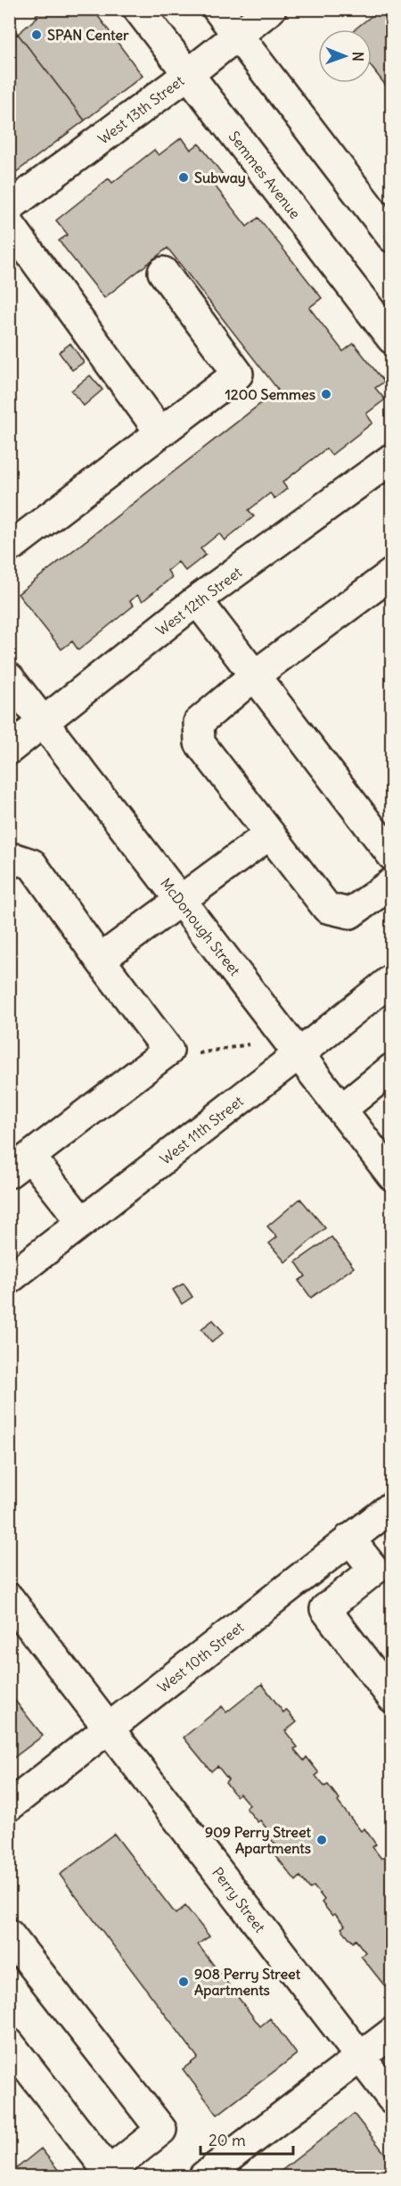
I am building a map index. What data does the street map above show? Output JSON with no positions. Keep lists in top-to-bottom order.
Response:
{
  "streets": {
    "street": [
      "West 13th Street",
      "Semmes Avenue",
      "West 12th Street",
      "McDonough Street",
      "West 11th Street",
      "West 10th Street",
      "Perry Street"
    ]
  },
  "crossings": [
    ["West 13th Street", "Semmes Avenue"],
    ["West 12th Street", "McDonough Street"],
    ["McDonough Street", "West 11th Street"],
    ["West 10th Street", "Perry Street"]
  ],
  "places": [
    "SPAN Center",
    "Subway",
    "1200 Semmes",
    "909 Perry Street Apartments",
    "908 Perry Street Apartments"
  ],
  "scale_bar": "20 m",
  "north": "right"
}
